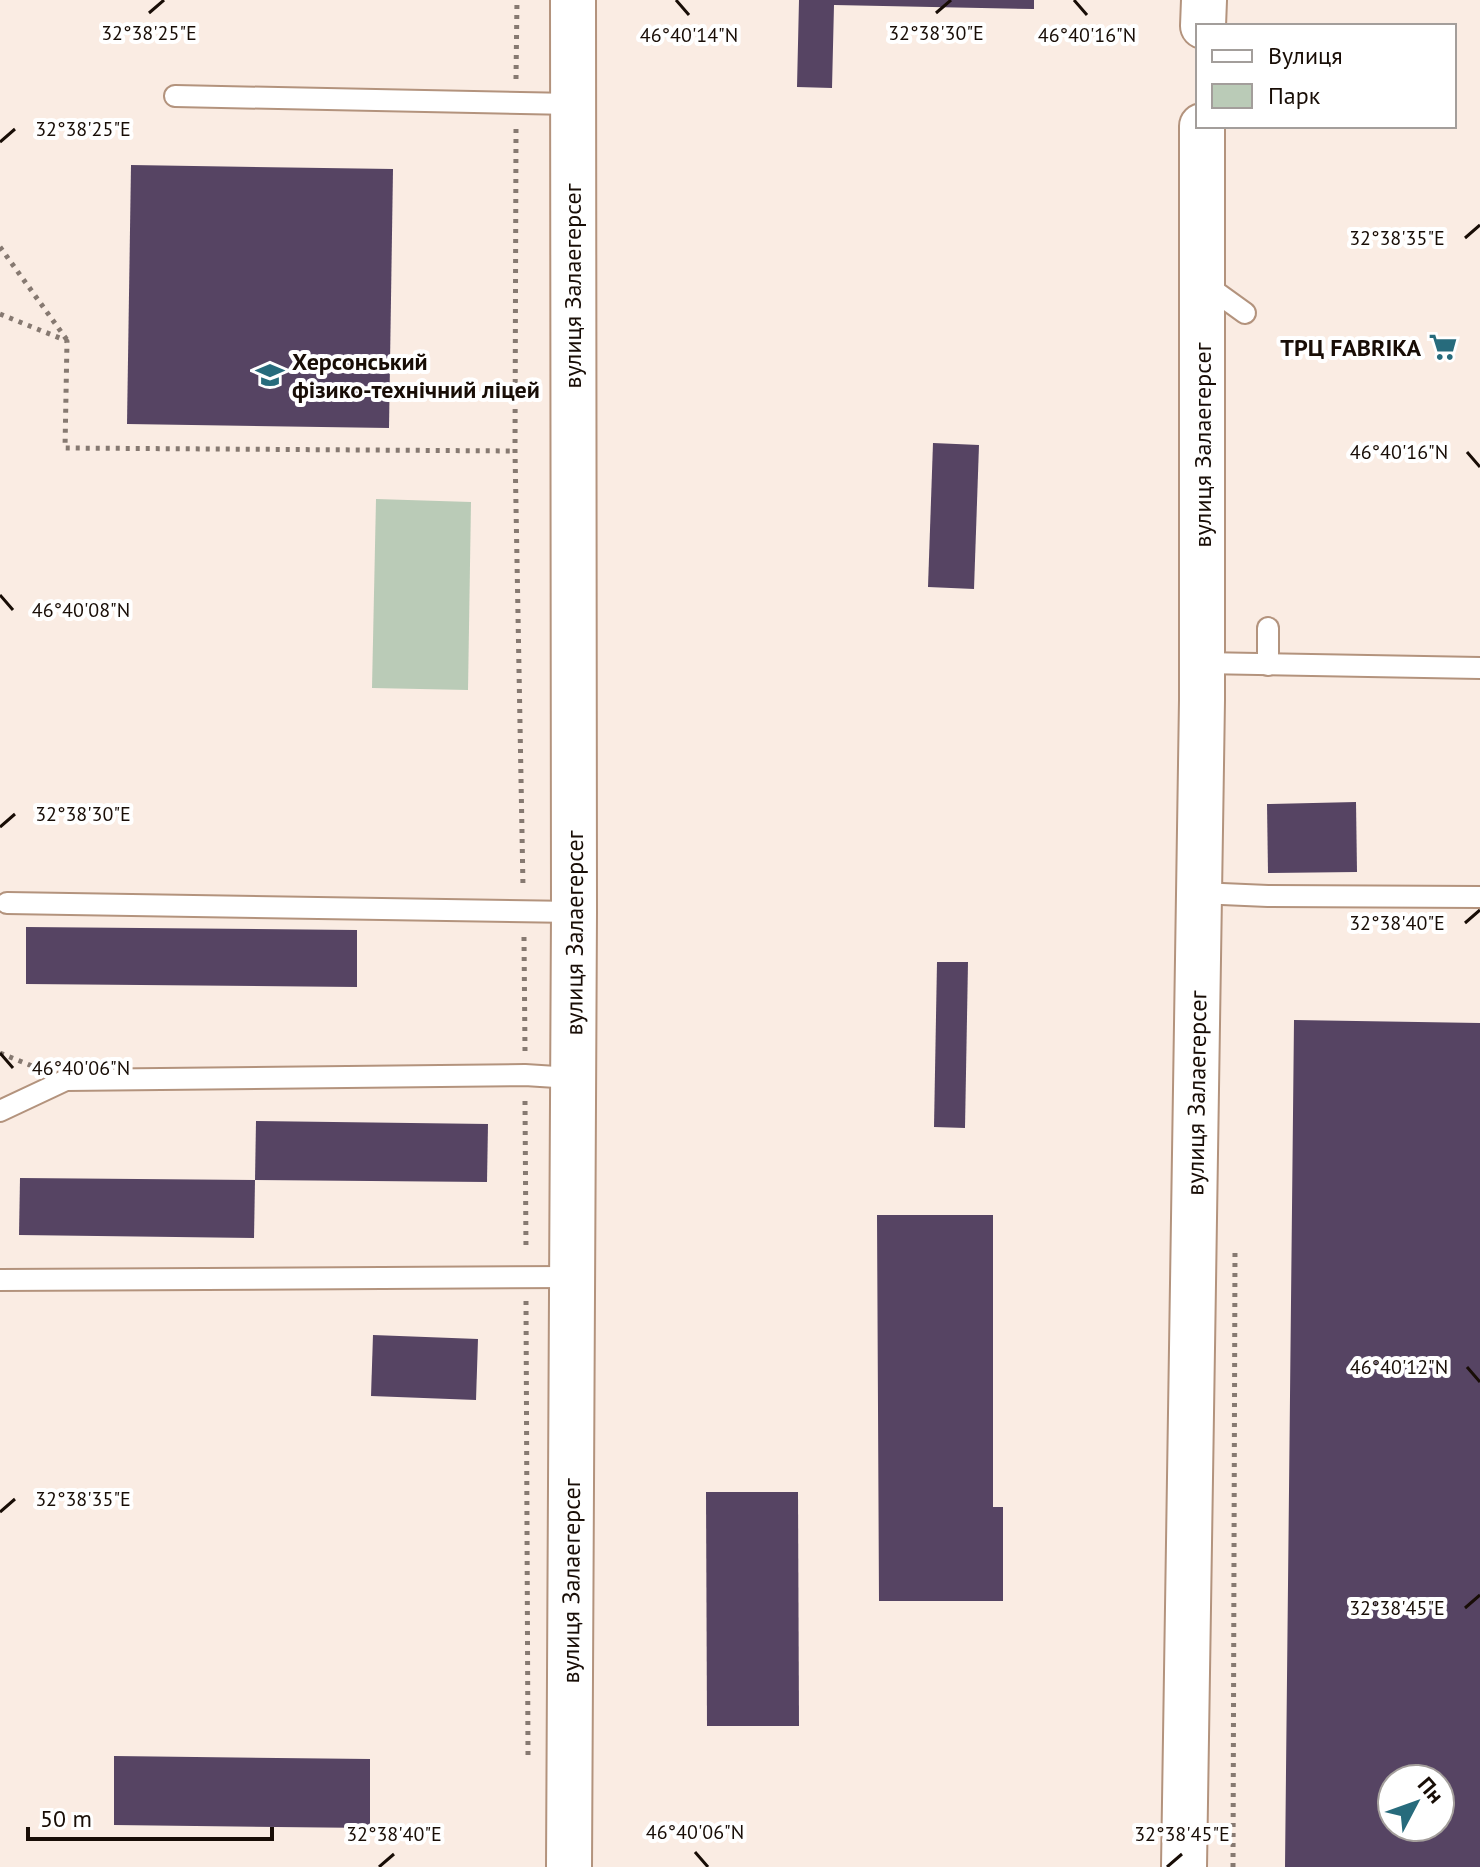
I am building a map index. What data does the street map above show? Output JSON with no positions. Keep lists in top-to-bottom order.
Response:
{
  "streets": {
    "main road": ["вулиця Залаегерсег"]
  },
  "places": {
    "supermarket": ["ТРЦ FABRIKA"],
    "school or university": ["Херсонський фізико-технічний ліцей"]
  },
  "legend": ["Вулиця", "Парк"],
  "scale_bar": "50 m",
  "north": "top right",
  "coordinates": [
    "32°38'25\"E",
    "32°38'30\"E",
    "46°40'14\"N",
    "46°40'16\"N",
    "32°38'35\"E",
    "46°40'08\"N",
    "32°38'40\"E",
    "46°40'06\"N",
    "46°40'12\"N",
    "32°38'45\"E"
  ]
}
